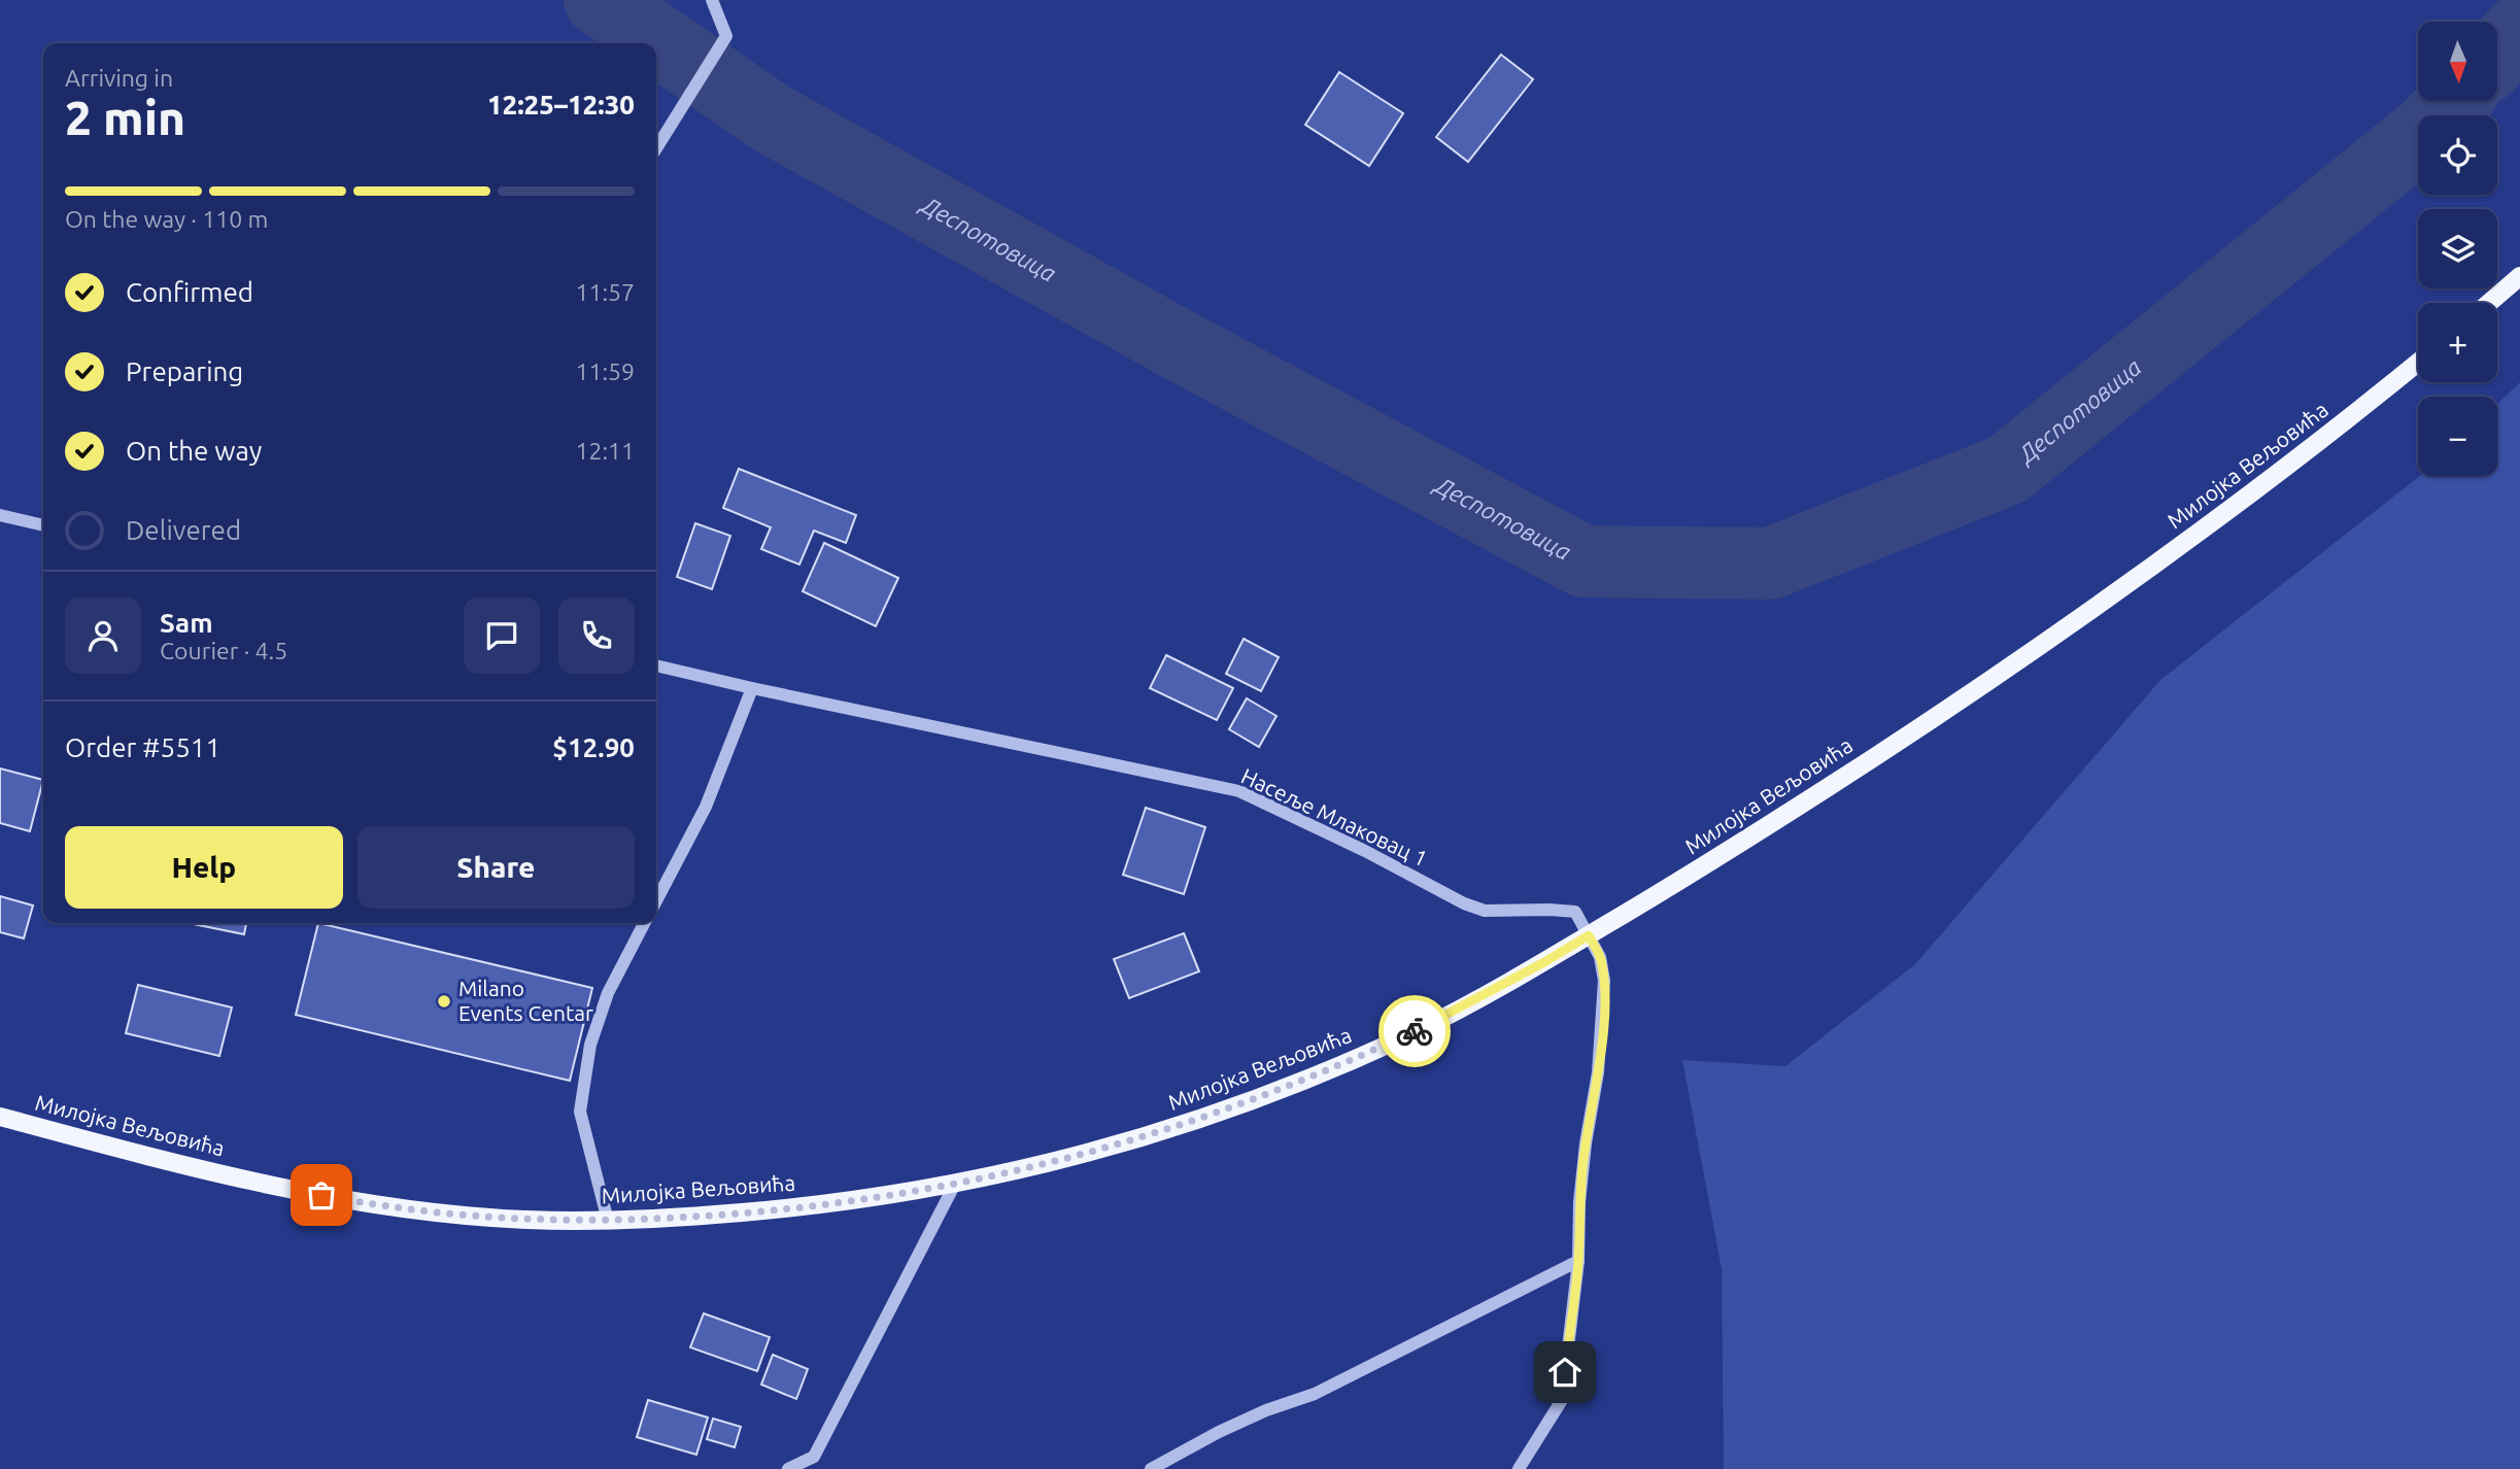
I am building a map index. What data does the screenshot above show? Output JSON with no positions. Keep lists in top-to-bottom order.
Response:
{
  "streets": {
    "main road": ["Милојка Вељовића"],
    "street": ["Насеље Млаковац 1"]
  },
  "crossings": [
    ["Милојка Вељовића", "Насеље Млаковац 1"]
  ],
  "water": ["Деспотовица"],
  "places": ["Milano Events Centar"],
  "north": "bottom",
  "page": {
    "map_buttons": ["+", "−"],
    "heading": ["2 min", "Arriving in", "12:25–12:30"],
    "panel": [
      "Sam",
      "Courier · 4.5",
      "Order #5511",
      "$12.90"
    ],
    "bar": "On the way · 110 m",
    "list": [
      ["Confirmed", "11:57"],
      ["Preparing", "11:59"],
      ["On the way", "12:11"],
      "Delivered"
    ],
    "buttons": ["Help", "Share"]
  }
}
